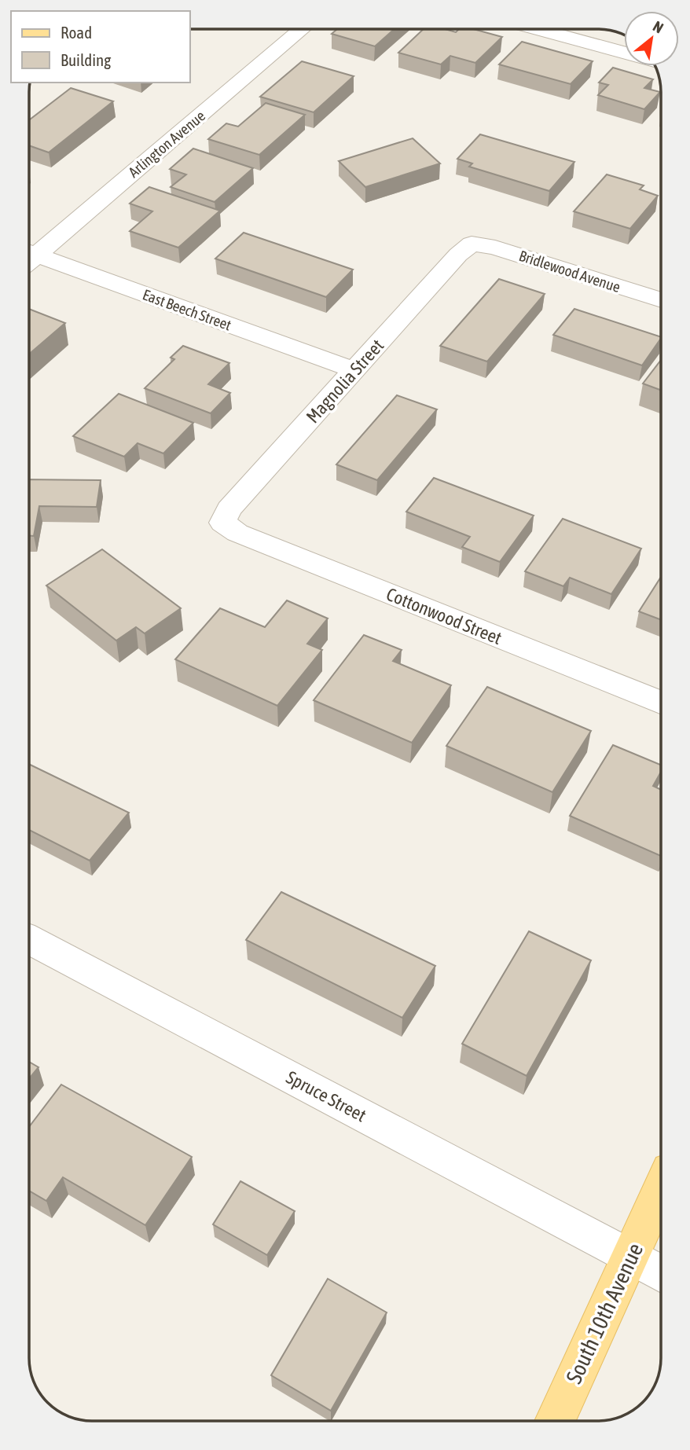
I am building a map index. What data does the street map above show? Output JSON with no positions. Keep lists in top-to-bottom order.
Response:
{
  "streets": {
    "main road": ["South 10th Avenue"],
    "street": [
      "Arlington Avenue",
      "Bridlewood Avenue",
      "East Beech Street",
      "Magnolia Street",
      "Cottonwood Street",
      "Spruce Street"
    ]
  },
  "crossings": [
    ["Bridlewood Avenue", "Magnolia Street"],
    ["East Beech Street", "Magnolia Street"],
    ["Magnolia Street", "Cottonwood Street"],
    ["Spruce Street", "South 10th Avenue"]
  ],
  "legend": ["Road", "Building"],
  "north": "top right"
}
